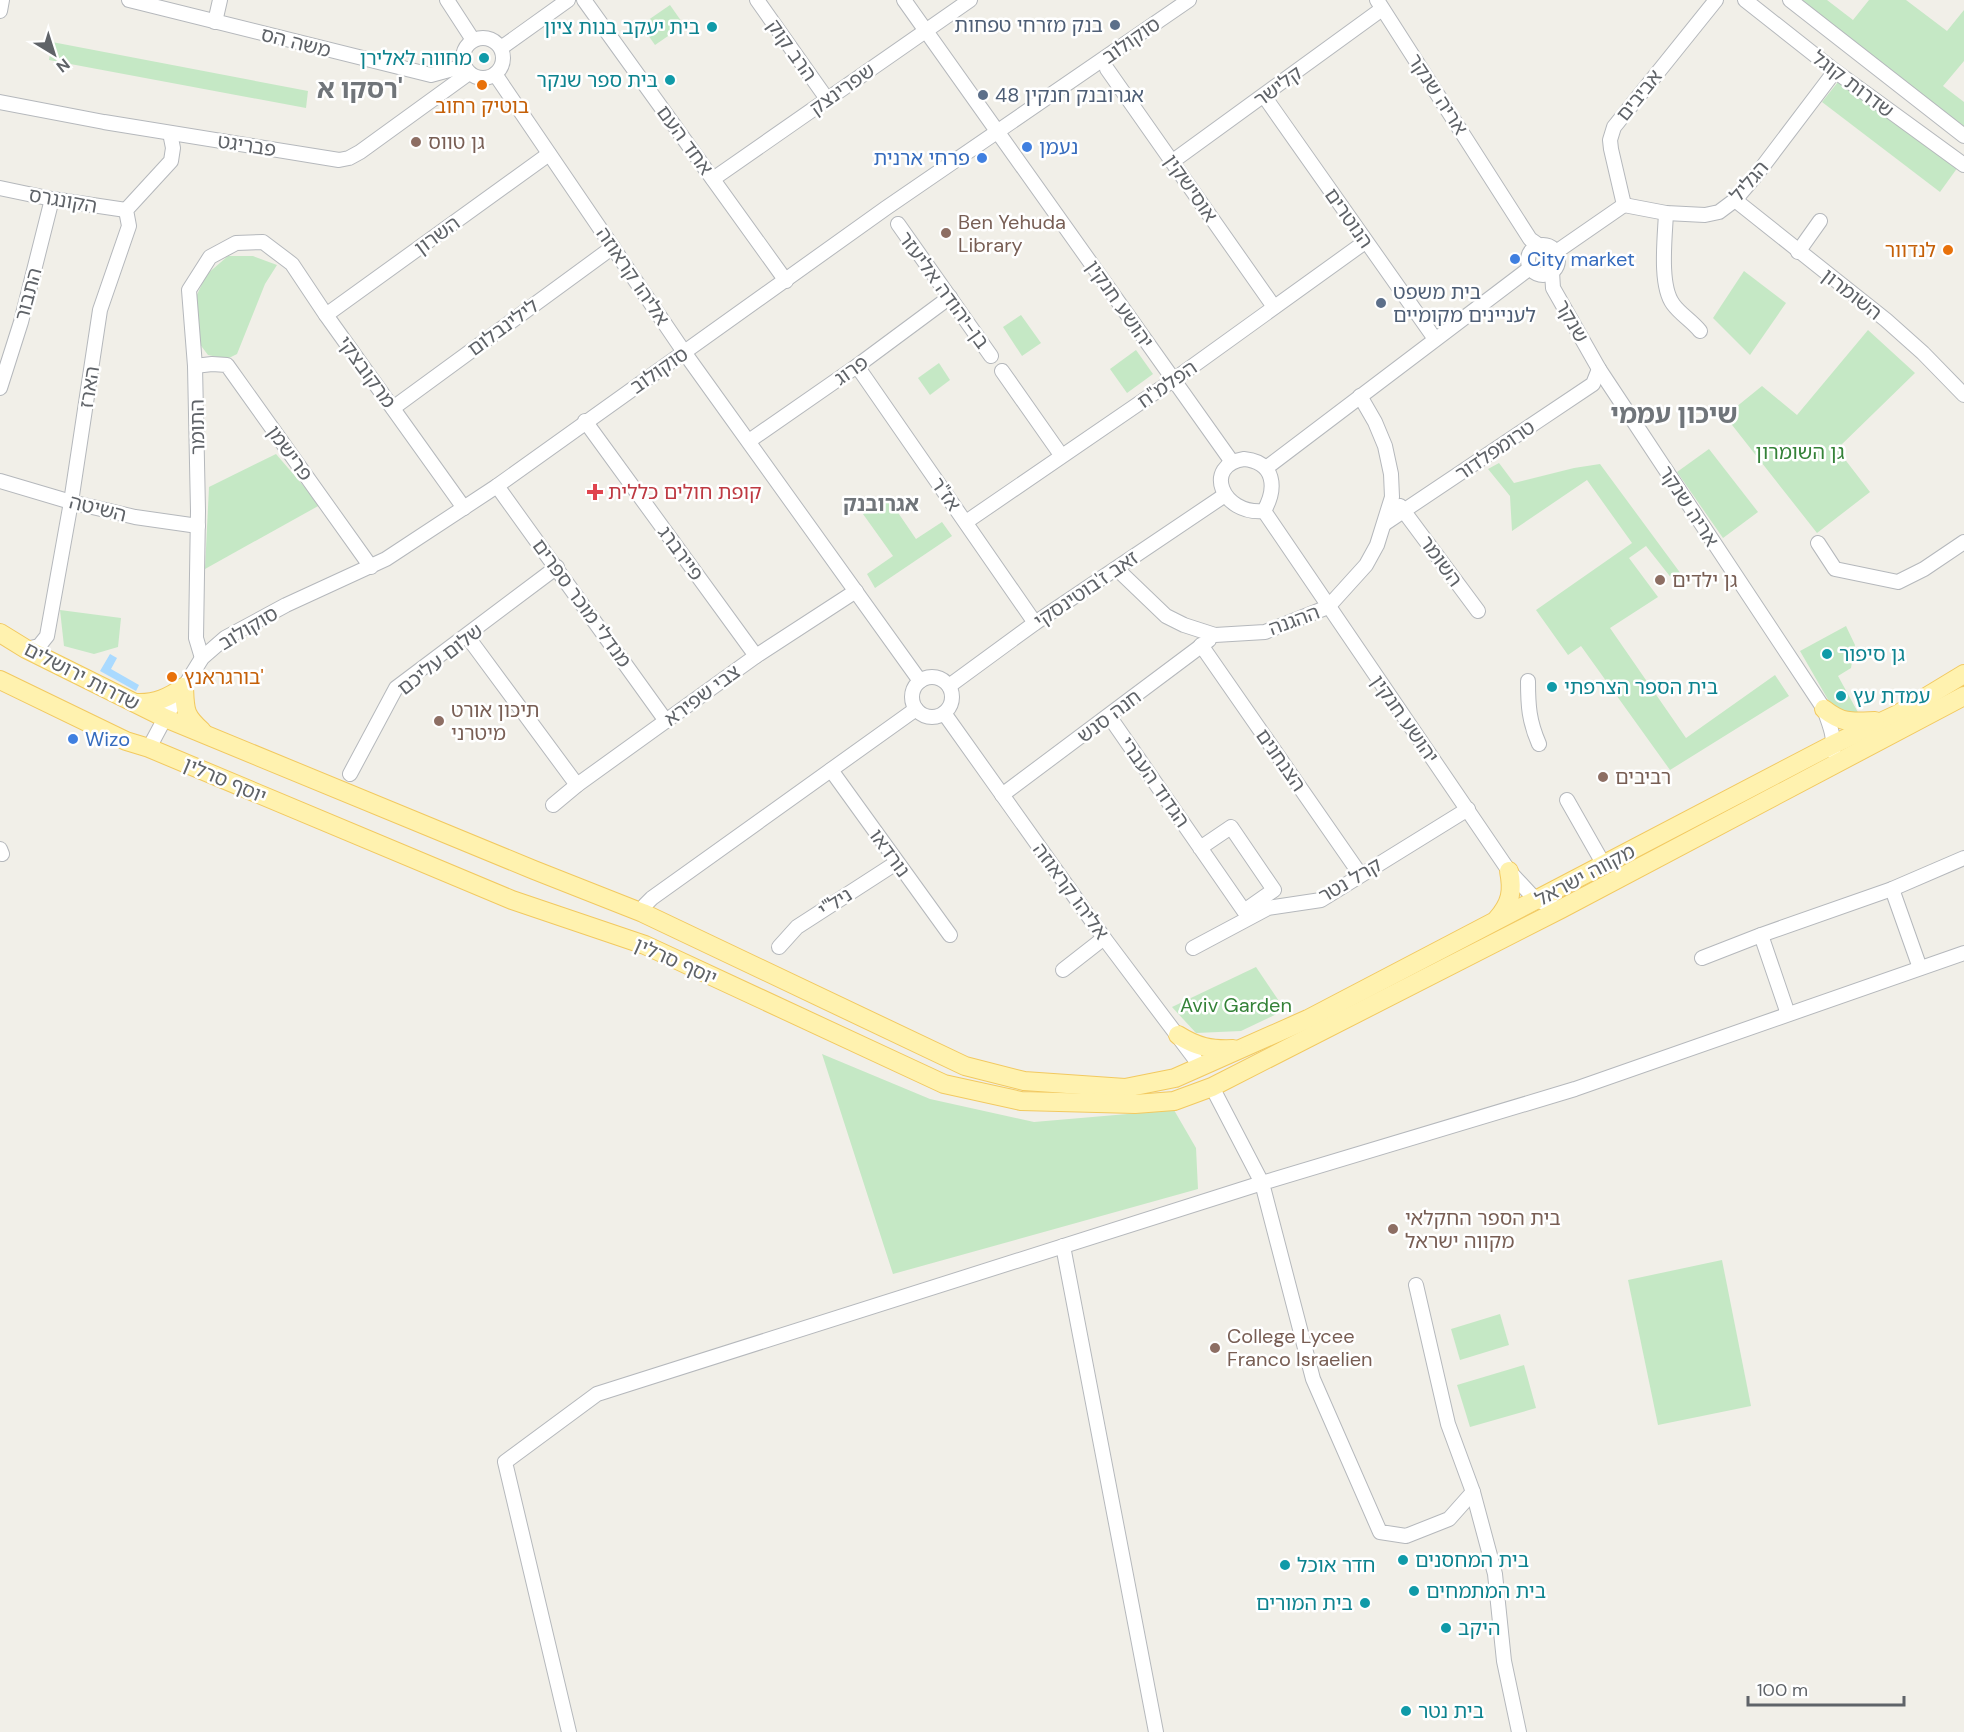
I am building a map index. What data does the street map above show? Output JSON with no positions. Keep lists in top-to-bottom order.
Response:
{
  "streets": {
    "main road": ["שדרות ירושלים", "יוסף סרלין", "מקווה ישראל"],
    "street": [
      "סוקולוב",
      "משה הס",
      "הרב קוק",
      "שדרות קוגל",
      "קלישר",
      "שפרינצק",
      "אריה שנקר",
      "אביבים",
      "אחד העם",
      "פבריגט",
      "הגליל",
      "אוסישקין",
      "הקונגרס",
      "הנוטרים",
      "השרון",
      "אליהו קראוזה",
      "בן-יהודה אליעזר",
      "התבור",
      "השומרון",
      "יהושע חנקין",
      "שנקר",
      "לילינבלום",
      "פרוג",
      "מרקובצקי",
      "הפלמ\"ח",
      "הארז",
      "התומר",
      "טרומפלדור",
      "פרישמן",
      "אז\"ר",
      "השיטה",
      "פיירברג",
      "השומר",
      "זאב ז'בוטינסקי",
      "מנדלי מוכר ספרים",
      "ההגנה",
      "שלום עליכם",
      "צבי שפירא",
      "חנה סנש",
      "הצנחנים",
      "הגדוד העברי",
      "נורדאו",
      "קרל נטר",
      "ניל\"י"
    ]
  },
  "crossings": [
    ["סוקולוב", "אחד העם"],
    ["סוקולוב", "אליהו קראוזה"],
    ["סוקולוב", "יהושע חנקין"],
    ["סוקולוב", "מרקובצקי"],
    ["סוקולוב", "התומר"],
    ["סוקולוב", "פרישמן"],
    ["סוקולוב", "פיירברג"],
    ["סוקולוב", "מנדלי מוכר ספרים"],
    ["סוקולוב", "שדרות ירושלים"],
    ["סוקולוב", "יוסף סרלין"],
    ["משה הס", "פבריגט"],
    ["משה הס", "אליהו קראוזה"],
    ["הרב קוק", "שפרינצק"],
    ["שדרות קוגל", "הגליל"],
    ["קלישר", "אריה שנקר"],
    ["קלישר", "אוסישקין"],
    ["קלישר", "הנוטרים"],
    ["שפרינצק", "אחד העם"],
    ["שפרינצק", "יהושע חנקין"],
    ["אריה שנקר", "שנקר"],
    ["אריה שנקר", "טרומפלדור"],
    ["אריה שנקר", "מקווה ישראל"],
    ["אביבים", "הגליל"],
    ["פבריגט", "אליהו קראוזה"],
    ["הגליל", "השומרון"],
    ["אוסישקין", "הפלמ\"ח"],
    ["הקונגרס", "התבור"],
    ["הקונגרס", "הארז"],
    ["הנוטרים", "הפלמ\"ח"],
    ["השרון", "אליהו קראוזה"],
    ["השרון", "מרקובצקי"],
    ["אליהו קראוזה", "לילינבלום"],
    ["אליהו קראוזה", "פרוג"],
    ["אליהו קראוזה", "זאב ז'בוטינסקי"],
    ["אליהו קראוזה", "צבי שפירא"],
    ["אליהו קראוזה", "חנה סנש"],
    ["אליהו קראוזה", "יוסף סרלין"],
    ["אליהו קראוזה", "מקווה ישראל"],
    ["בן-יהודה אליעזר", "פרוג"],
    ["יהושע חנקין", "הפלמ\"ח"],
    ["יהושע חנקין", "זאב ז'בוטינסקי"],
    ["יהושע חנקין", "ההגנה"],
    ["יהושע חנקין", "מקווה ישראל"],
    ["יהושע חנקין", "קרל נטר"],
    ["שנקר", "טרומפלדור"],
    ["לילינבלום", "מרקובצקי"],
    ["פרוג", "אז\"ר"],
    ["מרקובצקי", "התומר"],
    ["הפלמ\"ח", "אז\"ר"],
    ["הארז", "השיטה"],
    ["הארז", "שדרות ירושלים"],
    ["התומר", "פרישמן"],
    ["התומר", "השיטה"],
    ["טרומפלדור", "השומר"],
    ["טרומפלדור", "ההגנה"],
    ["אז\"ר", "זאב ז'בוטינסקי"],
    ["פיירברג", "צבי שפירא"],
    ["זאב ז'בוטינסקי", "ההגנה"],
    ["מנדלי מוכר ספרים", "שלום עליכם"],
    ["מנדלי מוכר ספרים", "צבי שפירא"],
    ["ההגנה", "חנה סנש"],
    ["שדרות ירושלים", "יוסף סרלין"],
    ["חנה סנש", "הצנחנים"],
    ["חנה סנש", "הגדוד העברי"],
    ["הצנחנים", "קרל נטר"],
    ["יוסף סרלין", "מקווה ישראל"],
    ["נורדאו", "ניל\"י"]
  ],
  "districts": ["רסקו א'", "שיכון עממי", "אגרובנק"],
  "parks": ["גן השומרון", "Aviv Garden"],
  "places": {
    "other": [
      "בנק מזרחי טפחות",
      "בית יעקב בנות ציון",
      "מחווה לאלירן",
      "בית ספר שנקר",
      "בוטיק רחוב",
      "אגרובנק חנקין 48",
      "גן טווס",
      "נעמן",
      "פרחי ארנית",
      "Ben Yehuda Library",
      "לנדוור",
      "City market",
      "בית משפט לעניינים מקומיים",
      "גן ילדים",
      "גן סיפור",
      "בורגראנץ'",
      "בית הספר הצרפתי",
      "עמדת עץ",
      "תיכון אורט מיטרני",
      "Wizo",
      "רביבים",
      "בית הספר החקלאי מקווה ישראל",
      "College Lycee Franco Israelien",
      "בית המחסנים",
      "חדר אוכל",
      "בית המתמחים",
      "בית המורים",
      "היקב",
      "בית נטר"
    ],
    "health": ["קופת חולים כללית"]
  },
  "scale_bar": "100 m",
  "north": "bottom right"
}
